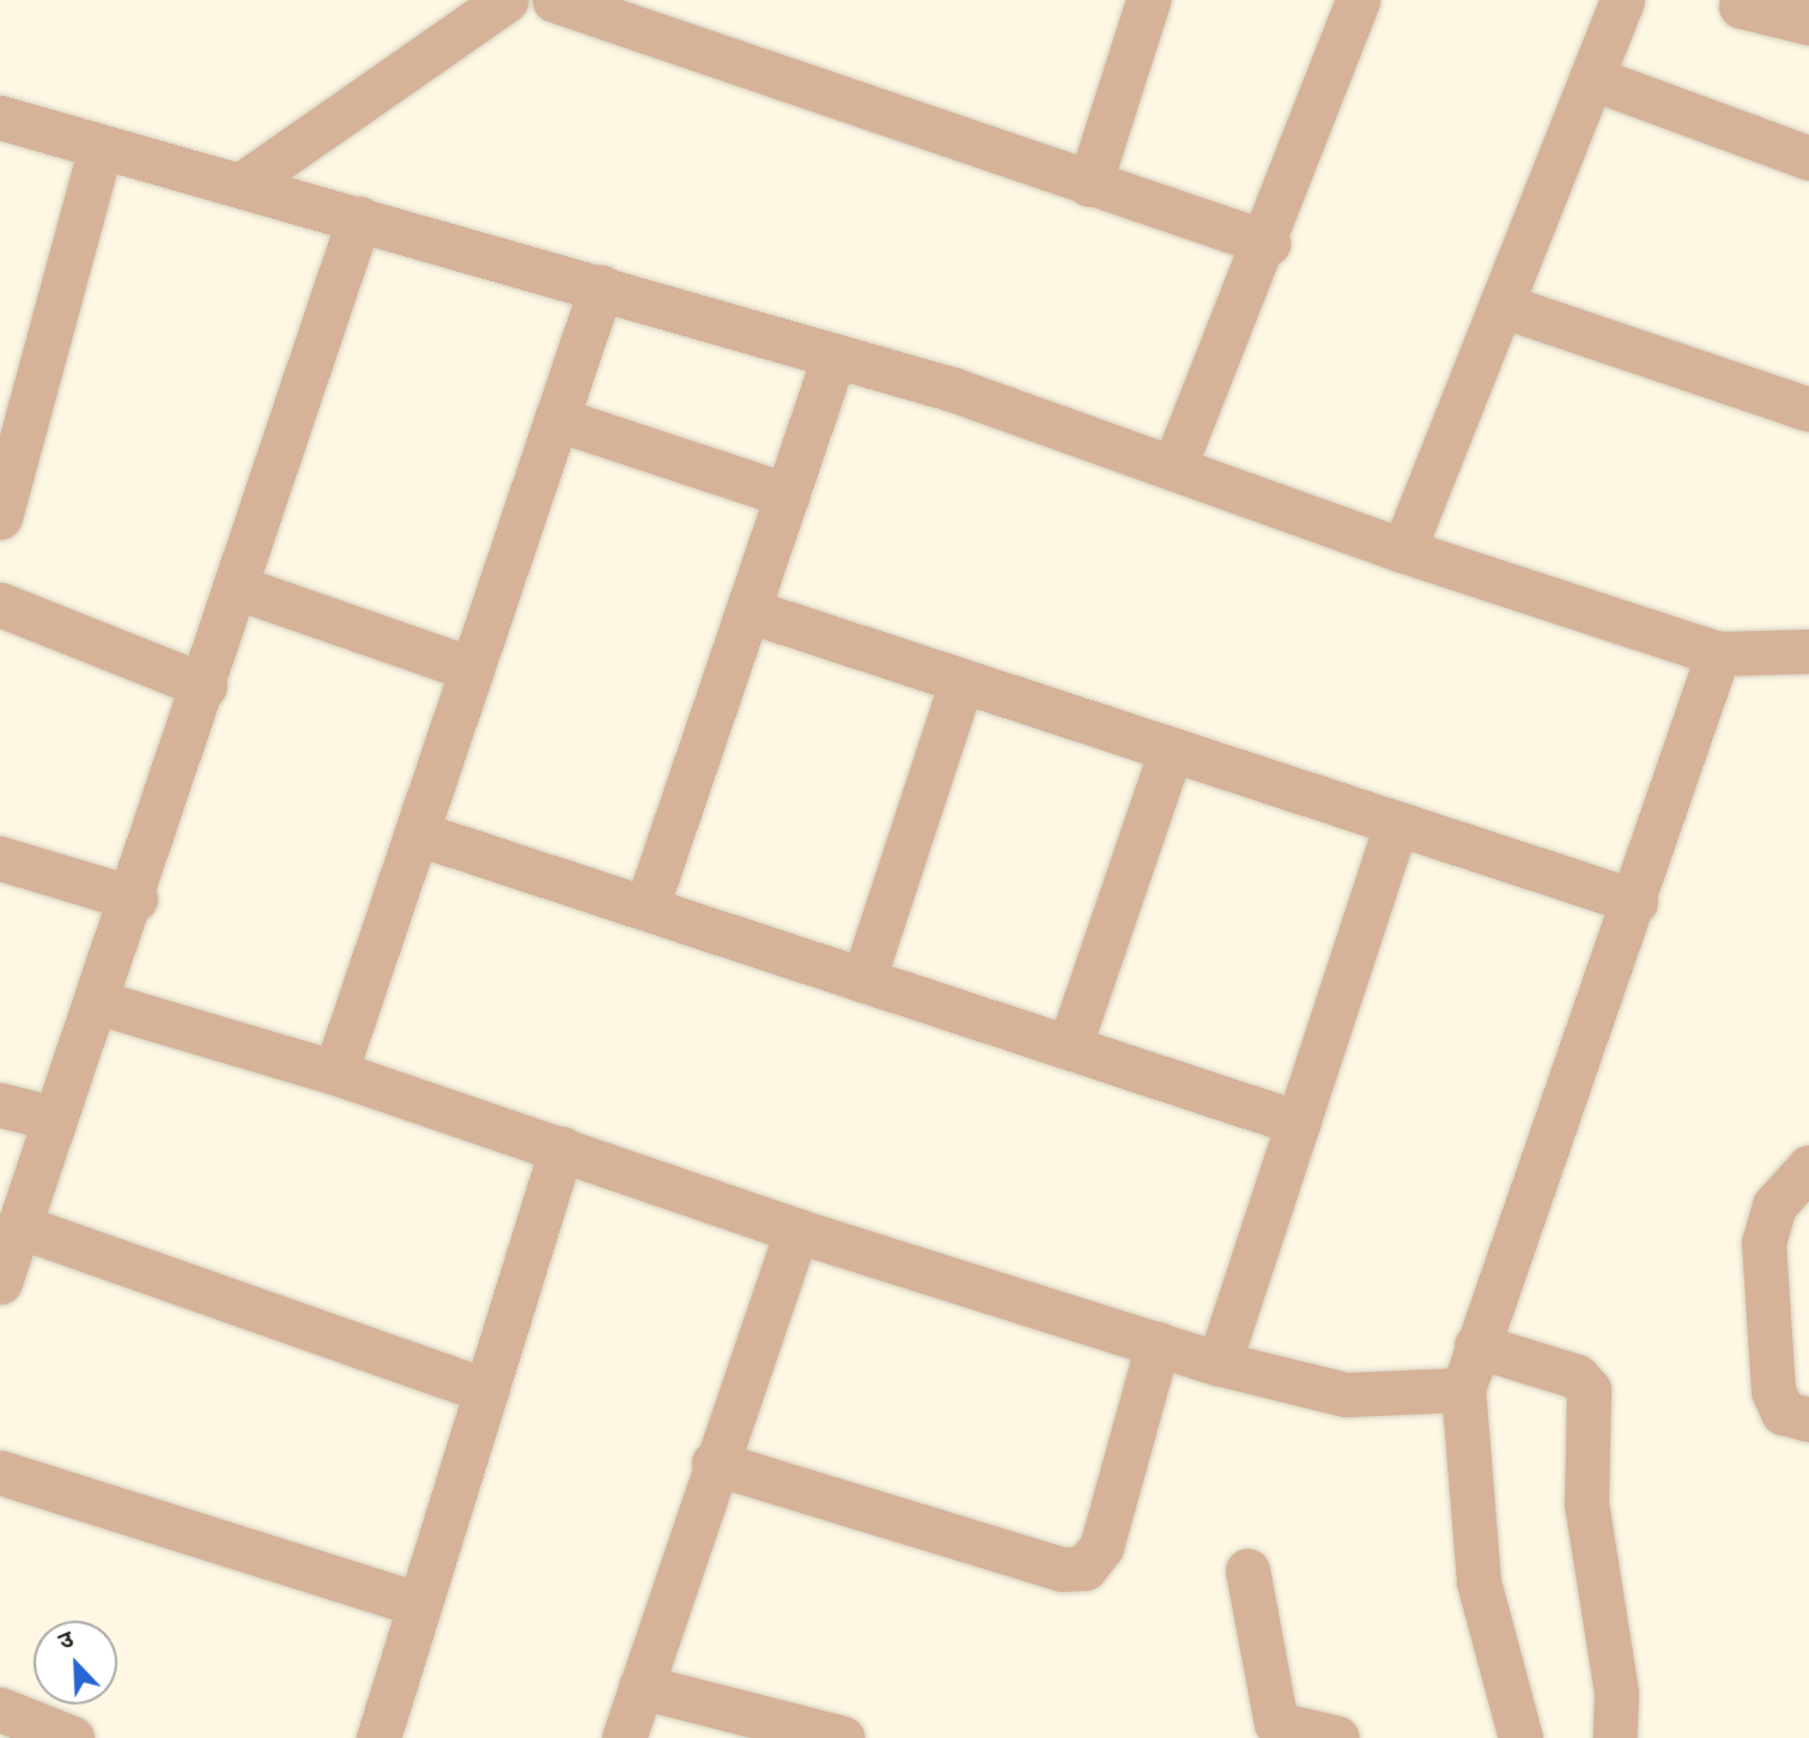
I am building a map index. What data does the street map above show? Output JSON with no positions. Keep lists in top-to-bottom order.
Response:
{
  "north": "top left"
}
